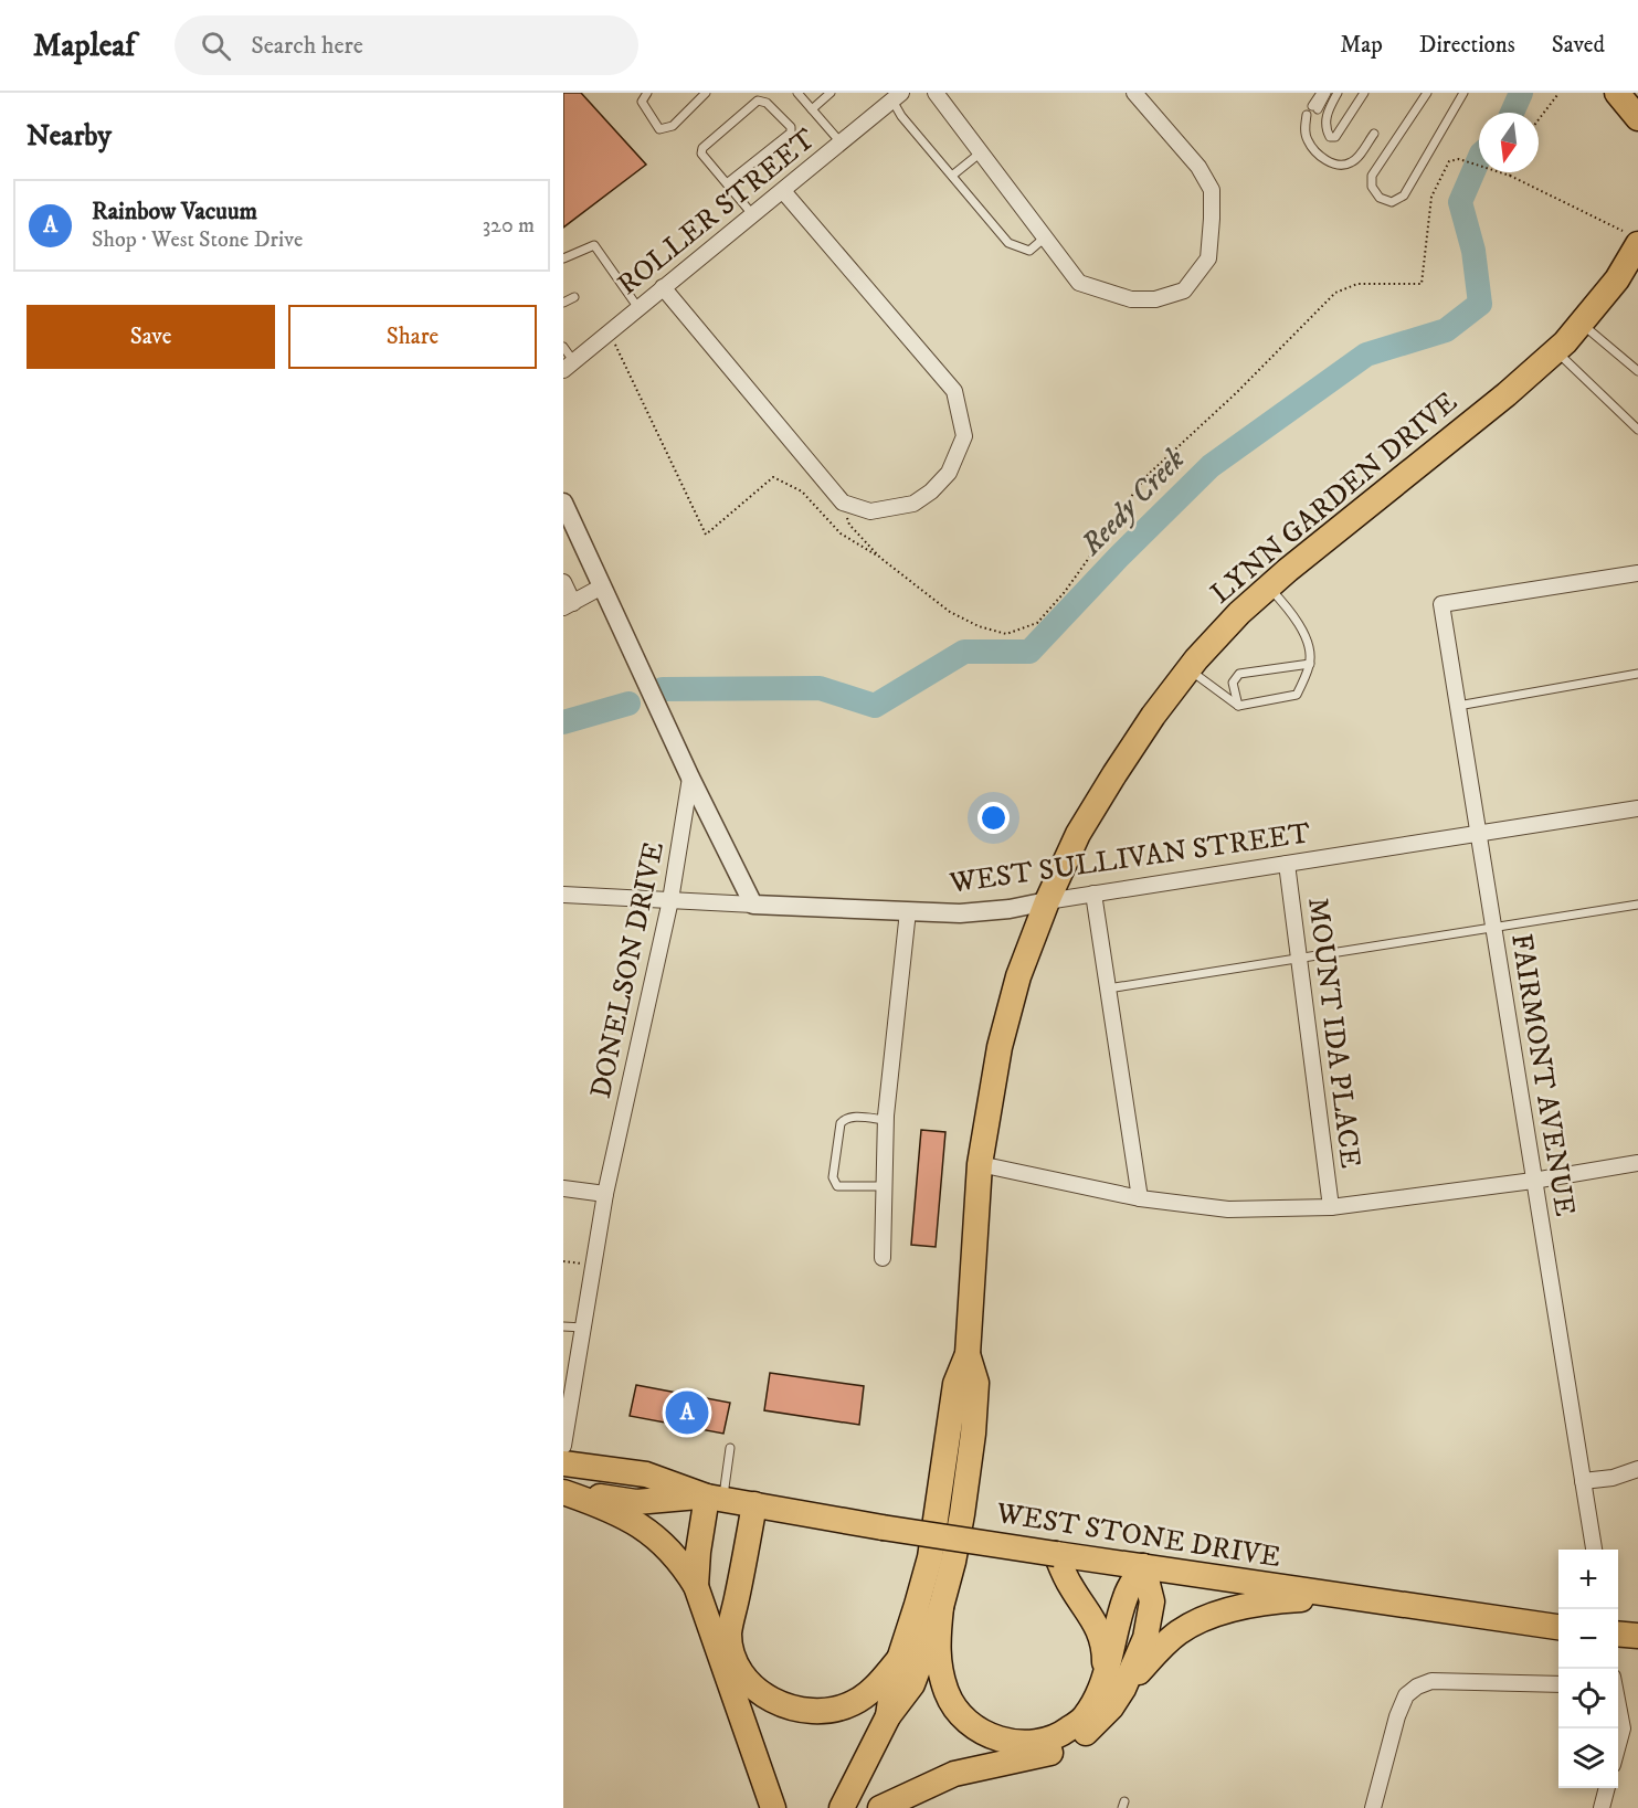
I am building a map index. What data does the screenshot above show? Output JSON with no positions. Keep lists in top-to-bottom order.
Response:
{
  "streets": {
    "main road": ["LYNN GARDEN DRIVE", "WEST STONE DRIVE"],
    "street": [
      "ROLLER STREET",
      "WEST SULLIVAN STREET",
      "DONELSON DRIVE",
      "MOUNT IDA PLACE",
      "FAIRMONT AVENUE"
    ]
  },
  "crossings": [
    ["LYNN GARDEN DRIVE", "WEST SULLIVAN STREET"],
    ["WEST SULLIVAN STREET", "MOUNT IDA PLACE"],
    ["WEST SULLIVAN STREET", "FAIRMONT AVENUE"]
  ],
  "water": ["Reedy Creek"],
  "north": "bottom",
  "page": {
    "header": "Mapleaf",
    "search": "Search here",
    "nav": ["Map", "Directions", "Saved"],
    "heading": "Nearby",
    "list": [
      {
        "mark": "A",
        "name": "Rainbow Vacuum",
        "note": "Shop · West Stone Drive",
        "value": "320 m"
      }
    ],
    "buttons": ["Save", "Share"],
    "pins": "A",
    "map_buttons": ["+", "−"]
  }
}
